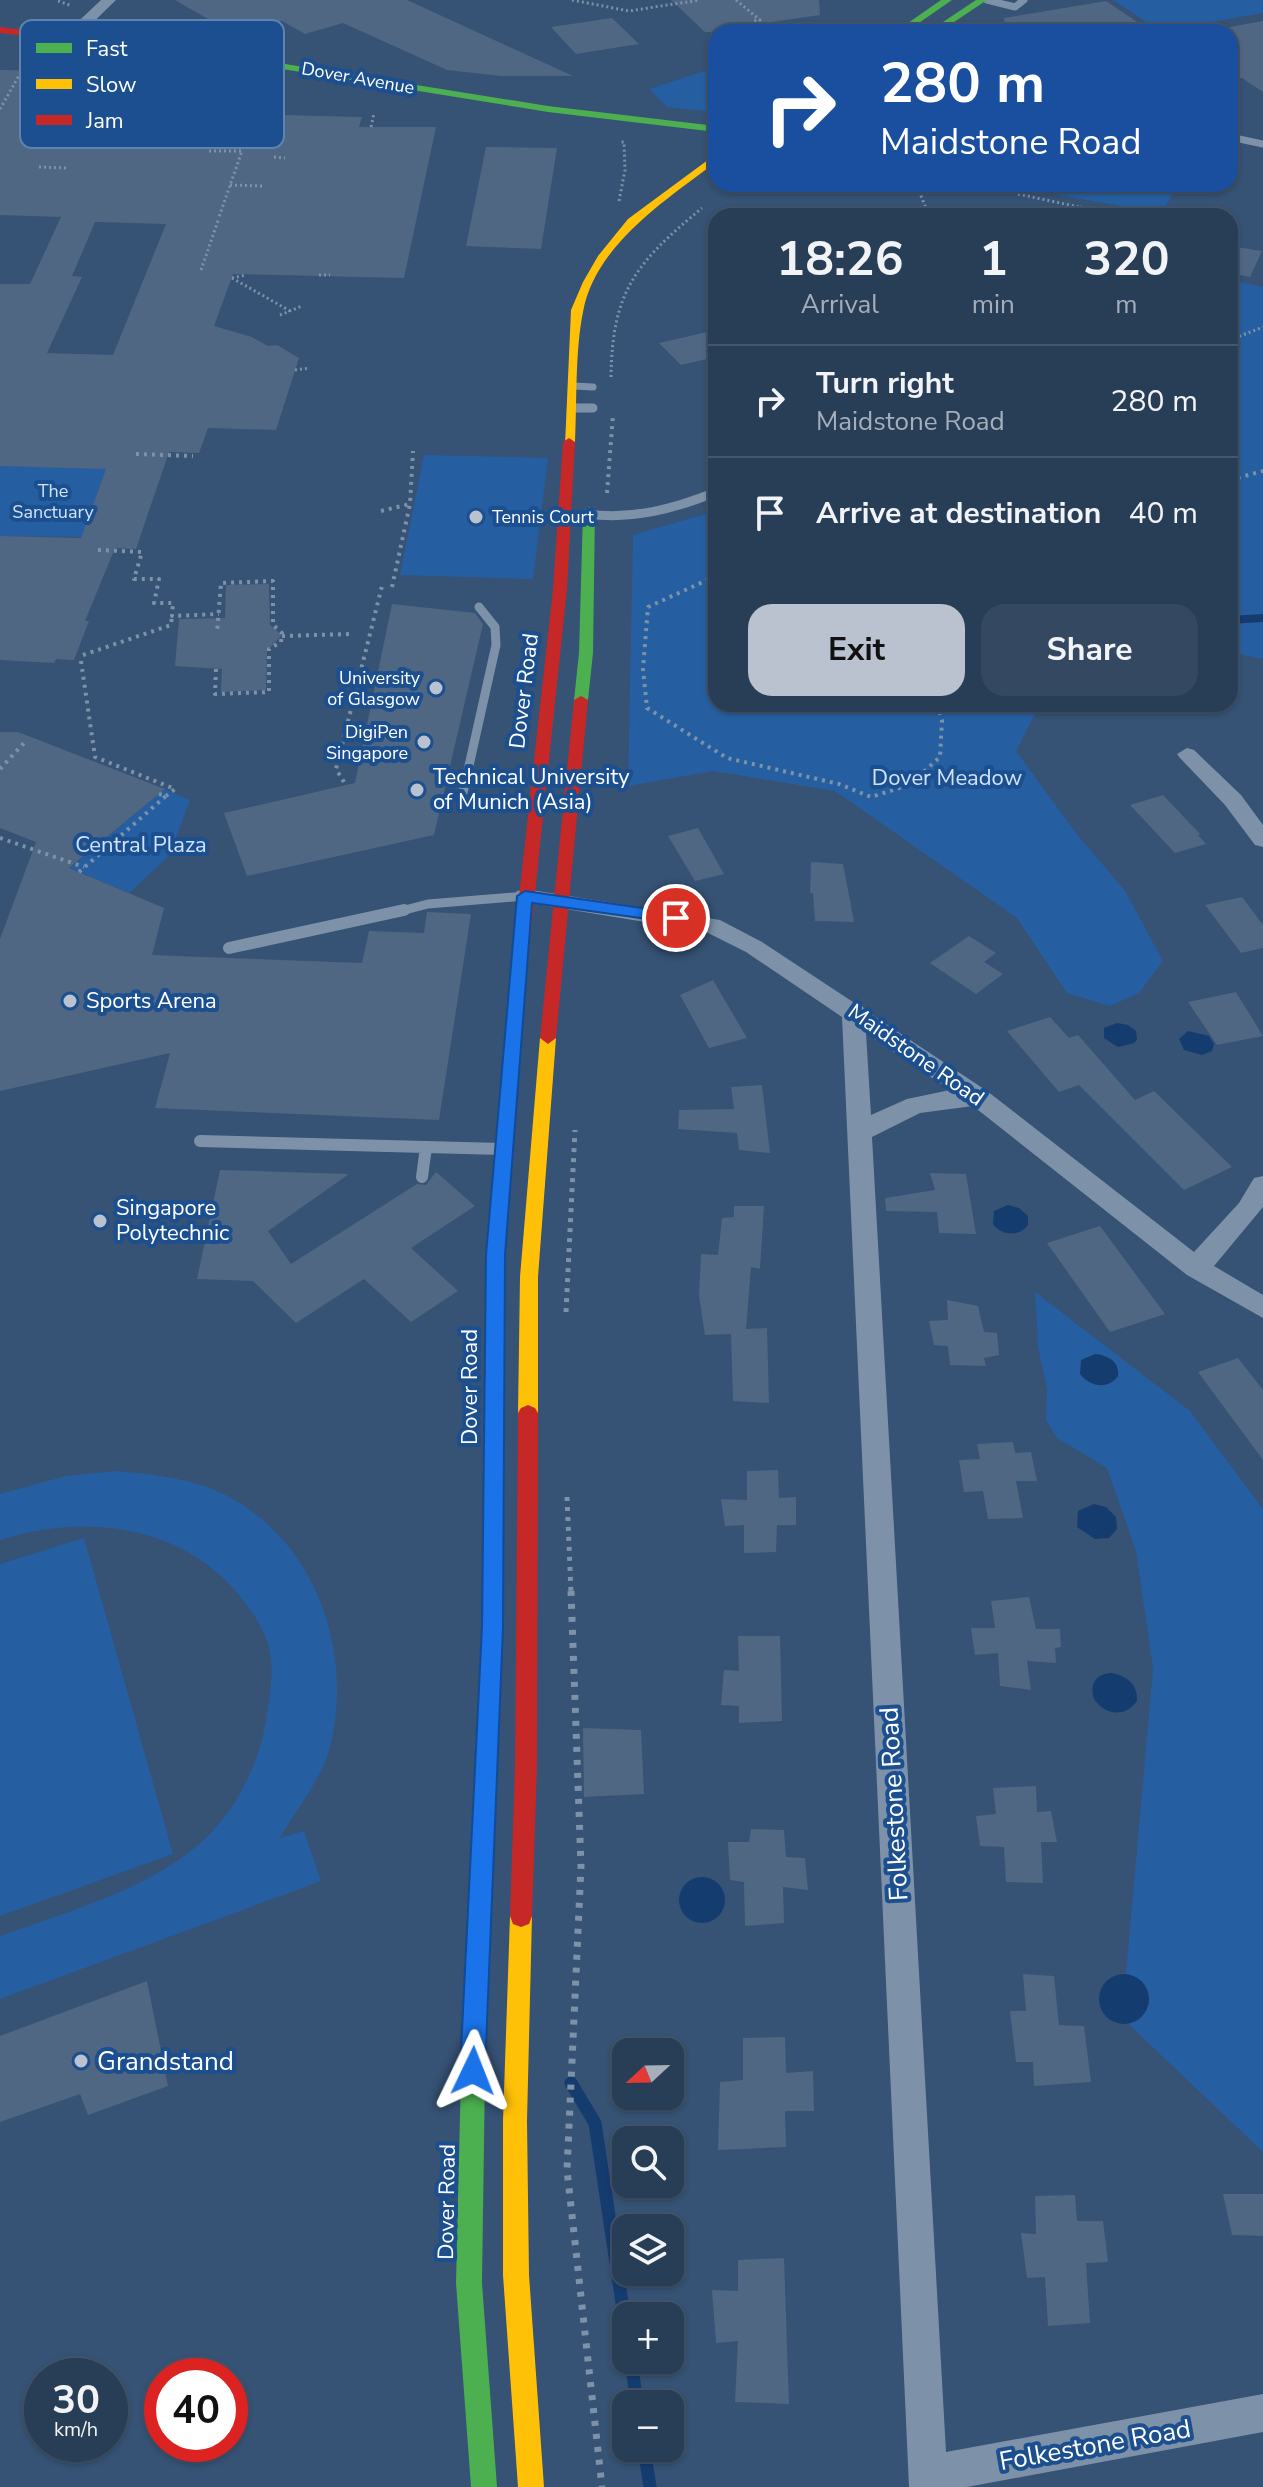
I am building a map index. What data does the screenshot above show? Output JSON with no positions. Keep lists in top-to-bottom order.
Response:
{
  "streets": {
    "street": [
      "Dover Avenue",
      "Dover Road",
      "Maidstone Road",
      "Folkestone Road"
    ]
  },
  "crossings": [
    ["Dover Road", "Maidstone Road"],
    ["Maidstone Road", "Folkestone Road"]
  ],
  "parks": ["The Sanctuary", "Dover Meadow", "Central Plaza"],
  "places": [
    "Tennis Court",
    "University of Glasgow",
    "DigiPen Singapore",
    "Technical University of Munich (Asia)",
    "Sports Arena",
    "Singapore Polytechnic",
    "Grandstand"
  ],
  "legend": ["Fast", "Slow", "Jam"],
  "north": "left",
  "page": {
    "turn": ["280 m", "Maidstone Road"],
    "eta": [
      "18:26",
      "Arrival",
      "1",
      "min",
      "320",
      "m"
    ],
    "list": [
      {
        "name": "Turn right",
        "note": "Maidstone Road",
        "value": "280 m"
      },
      {
        "name": "Arrive at destination",
        "value": "40 m"
      }
    ],
    "buttons": ["Exit", "Share"],
    "map_buttons": ["+", "−"],
    "speed": "30 km/h",
    "limit": "40"
  }
}
